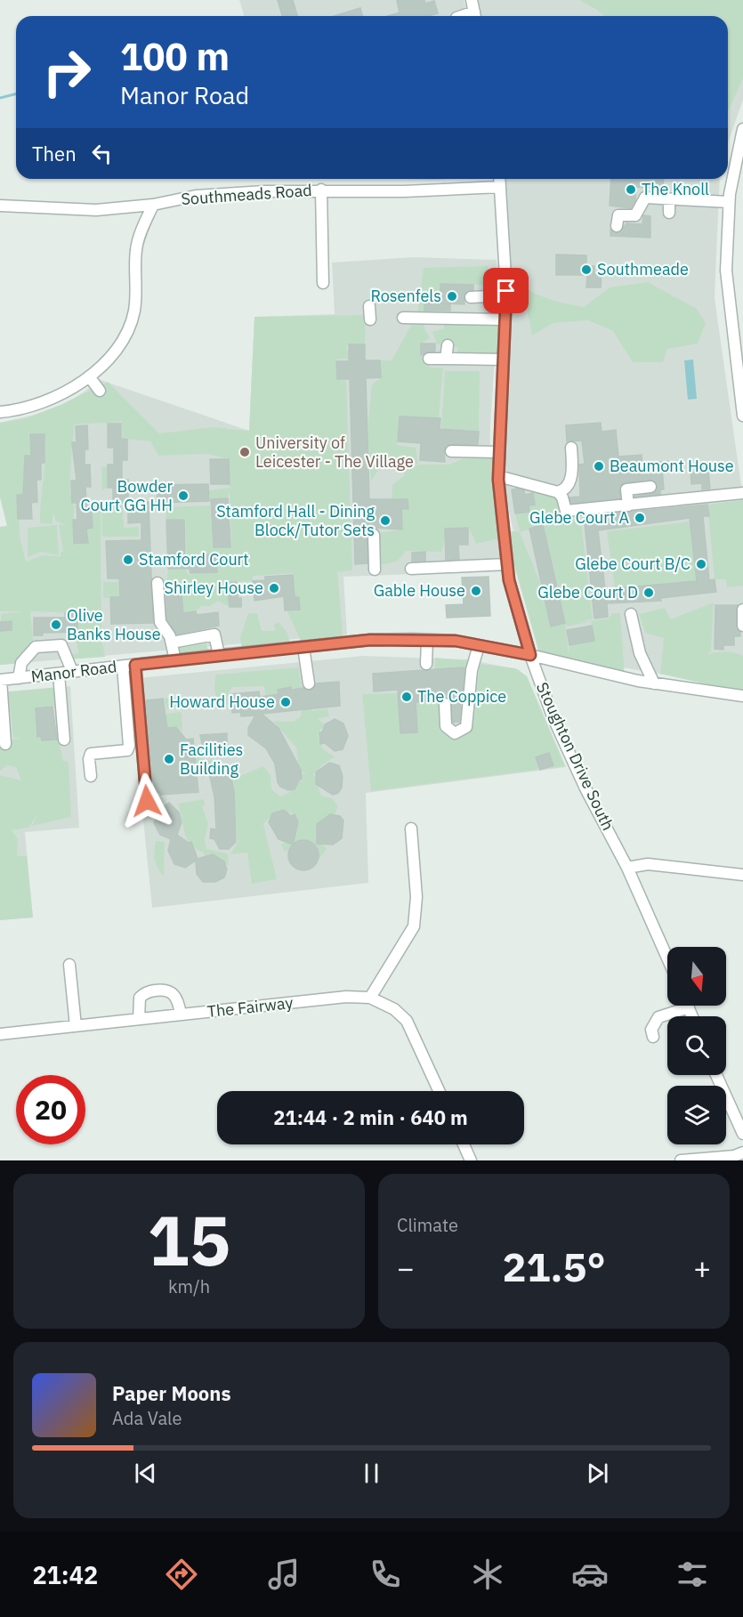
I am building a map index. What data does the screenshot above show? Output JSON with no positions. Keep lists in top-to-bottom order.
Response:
{
  "streets": {
    "street": [
      "Southmeads Road",
      "Manor Road",
      "Stoughton Drive South",
      "The Fairway"
    ]
  },
  "crossings": [
    ["Southmeads Road", "Stoughton Drive South"],
    ["Manor Road", "Stoughton Drive South"]
  ],
  "places": [
    "The Knoll",
    "Southmeade",
    "Rosenfels",
    "University of Leicester - The Village",
    "Beaumont House",
    "Bowder Court GG HH",
    "Glebe Court A",
    "Stamford Hall - Dining Block/Tutor Sets",
    "Stamford Court",
    "Glebe Court B/C",
    "Shirley House",
    "Gable House",
    "Glebe Court D",
    "Olive Banks House",
    "The Coppice",
    "Howard House",
    "Facilities Building"
  ],
  "north": "bottom",
  "page": {
    "turn": ["100 m", "Manor Road"],
    "then": "Then",
    "limit": "20",
    "trip": "21:44 · 2 min · 640 m",
    "tile": [
      ["15", "km/h"],
      "Climate"
    ],
    "heat": ["−", "21.5°", "+"],
    "song": ["Paper Moons", "Ada Vale"],
    "tabs": "21:42"
  }
}
